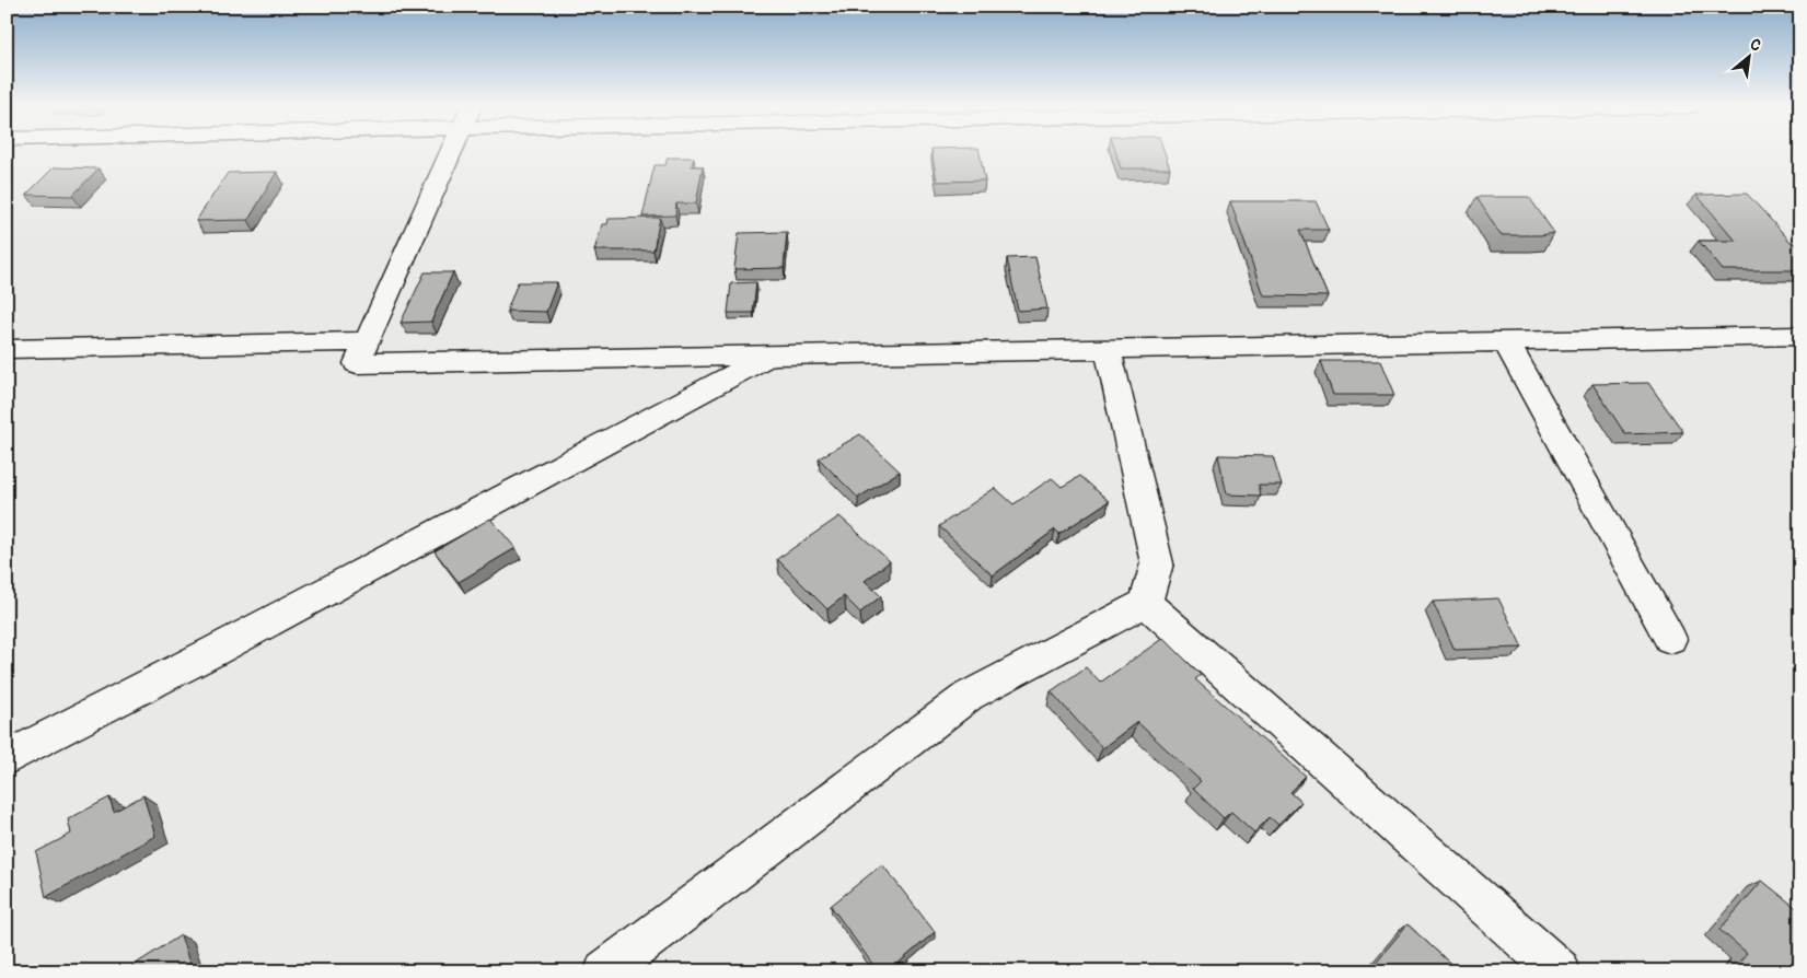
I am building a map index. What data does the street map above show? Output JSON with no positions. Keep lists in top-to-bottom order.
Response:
{
  "north": "top right"
}
